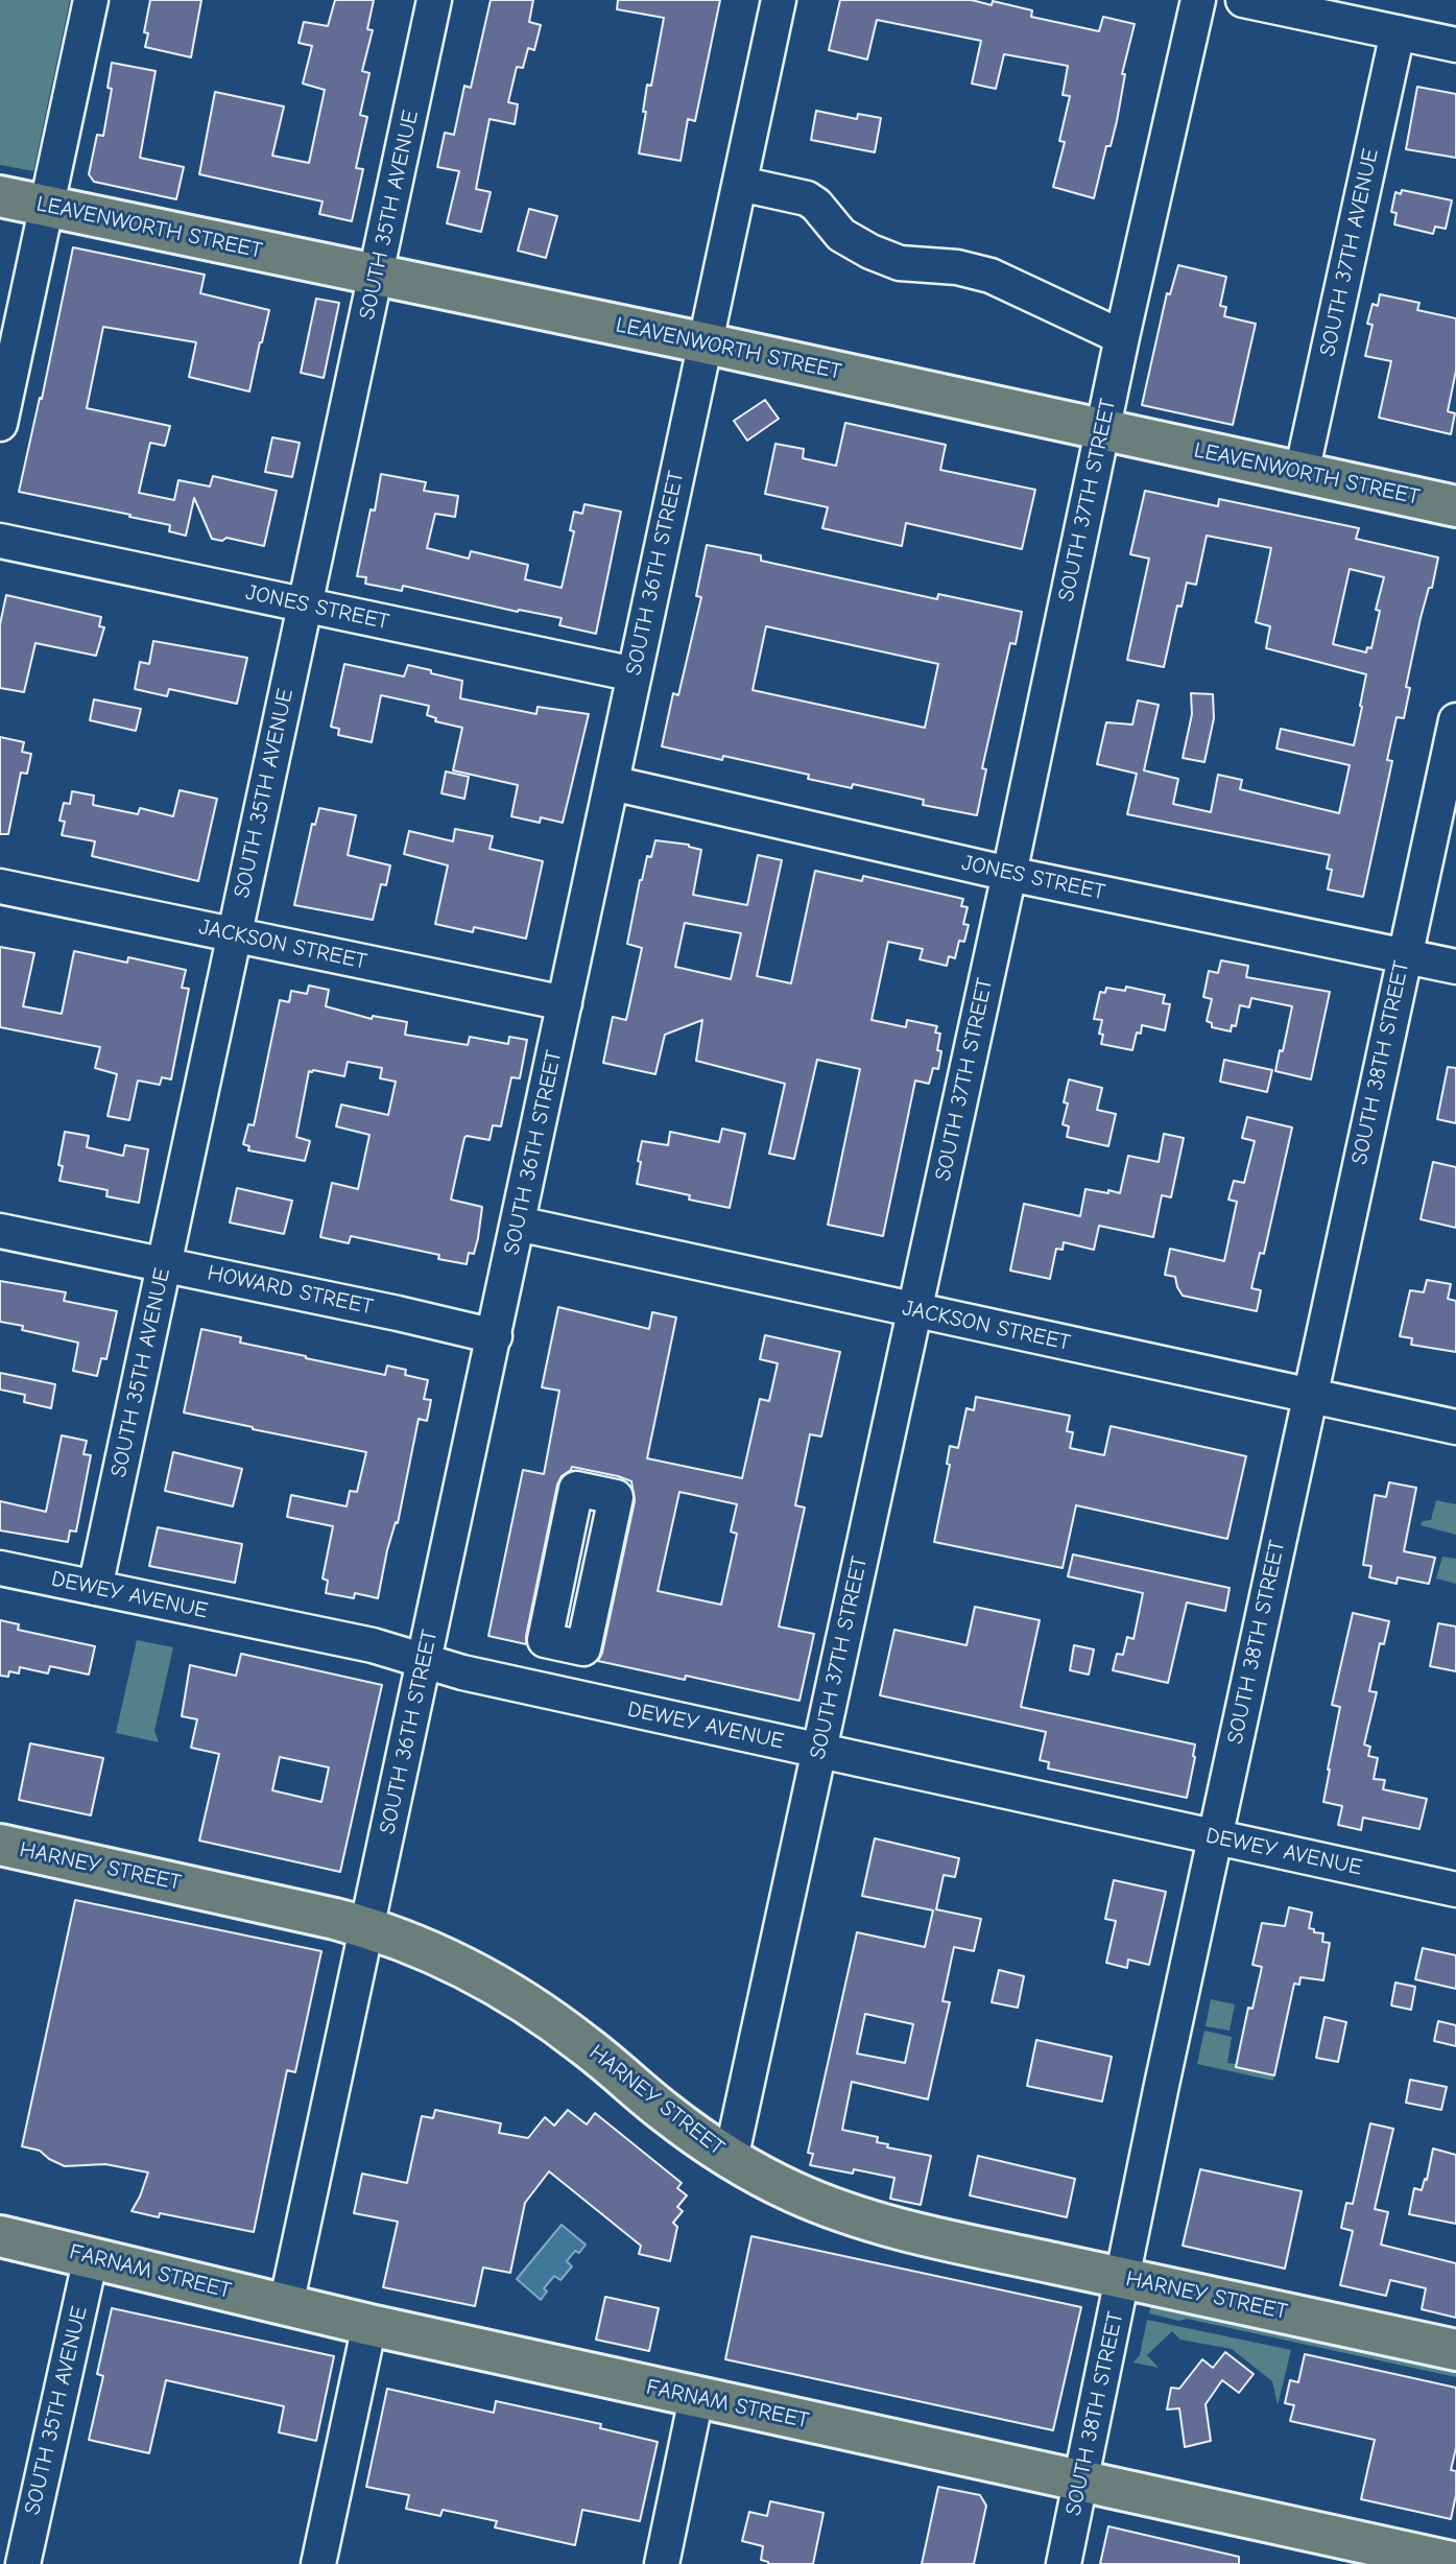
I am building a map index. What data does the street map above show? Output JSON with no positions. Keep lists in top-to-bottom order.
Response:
{
  "streets": {
    "main road": ["LEAVENWORTH STREET", "HARNEY STREET", "FARNAM STREET"],
    "street": [
      "SOUTH 35TH AVENUE",
      "SOUTH 37TH AVENUE",
      "SOUTH 37TH STREET",
      "SOUTH 36TH STREET",
      "JONES STREET",
      "JACKSON STREET",
      "SOUTH 38TH STREET",
      "HOWARD STREET",
      "DEWEY AVENUE"
    ]
  },
  "crossings": [
    ["SOUTH 35TH AVENUE", "LEAVENWORTH STREET"],
    ["SOUTH 35TH AVENUE", "JONES STREET"],
    ["SOUTH 35TH AVENUE", "JACKSON STREET"],
    ["SOUTH 35TH AVENUE", "HOWARD STREET"],
    ["SOUTH 35TH AVENUE", "DEWEY AVENUE"],
    ["SOUTH 35TH AVENUE", "FARNAM STREET"],
    ["LEAVENWORTH STREET", "SOUTH 37TH AVENUE"],
    ["LEAVENWORTH STREET", "SOUTH 37TH STREET"],
    ["LEAVENWORTH STREET", "SOUTH 36TH STREET"],
    ["SOUTH 37TH STREET", "JONES STREET"],
    ["SOUTH 37TH STREET", "JACKSON STREET"],
    ["SOUTH 37TH STREET", "DEWEY AVENUE"],
    ["SOUTH 37TH STREET", "HARNEY STREET"],
    ["SOUTH 36TH STREET", "JONES STREET"],
    ["SOUTH 36TH STREET", "JACKSON STREET"],
    ["SOUTH 36TH STREET", "HOWARD STREET"],
    ["SOUTH 36TH STREET", "DEWEY AVENUE"],
    ["SOUTH 36TH STREET", "HARNEY STREET"],
    ["SOUTH 36TH STREET", "FARNAM STREET"],
    ["JONES STREET", "SOUTH 38TH STREET"],
    ["JACKSON STREET", "SOUTH 38TH STREET"],
    ["SOUTH 38TH STREET", "DEWEY AVENUE"],
    ["SOUTH 38TH STREET", "HARNEY STREET"],
    ["SOUTH 38TH STREET", "FARNAM STREET"]
  ]
}
